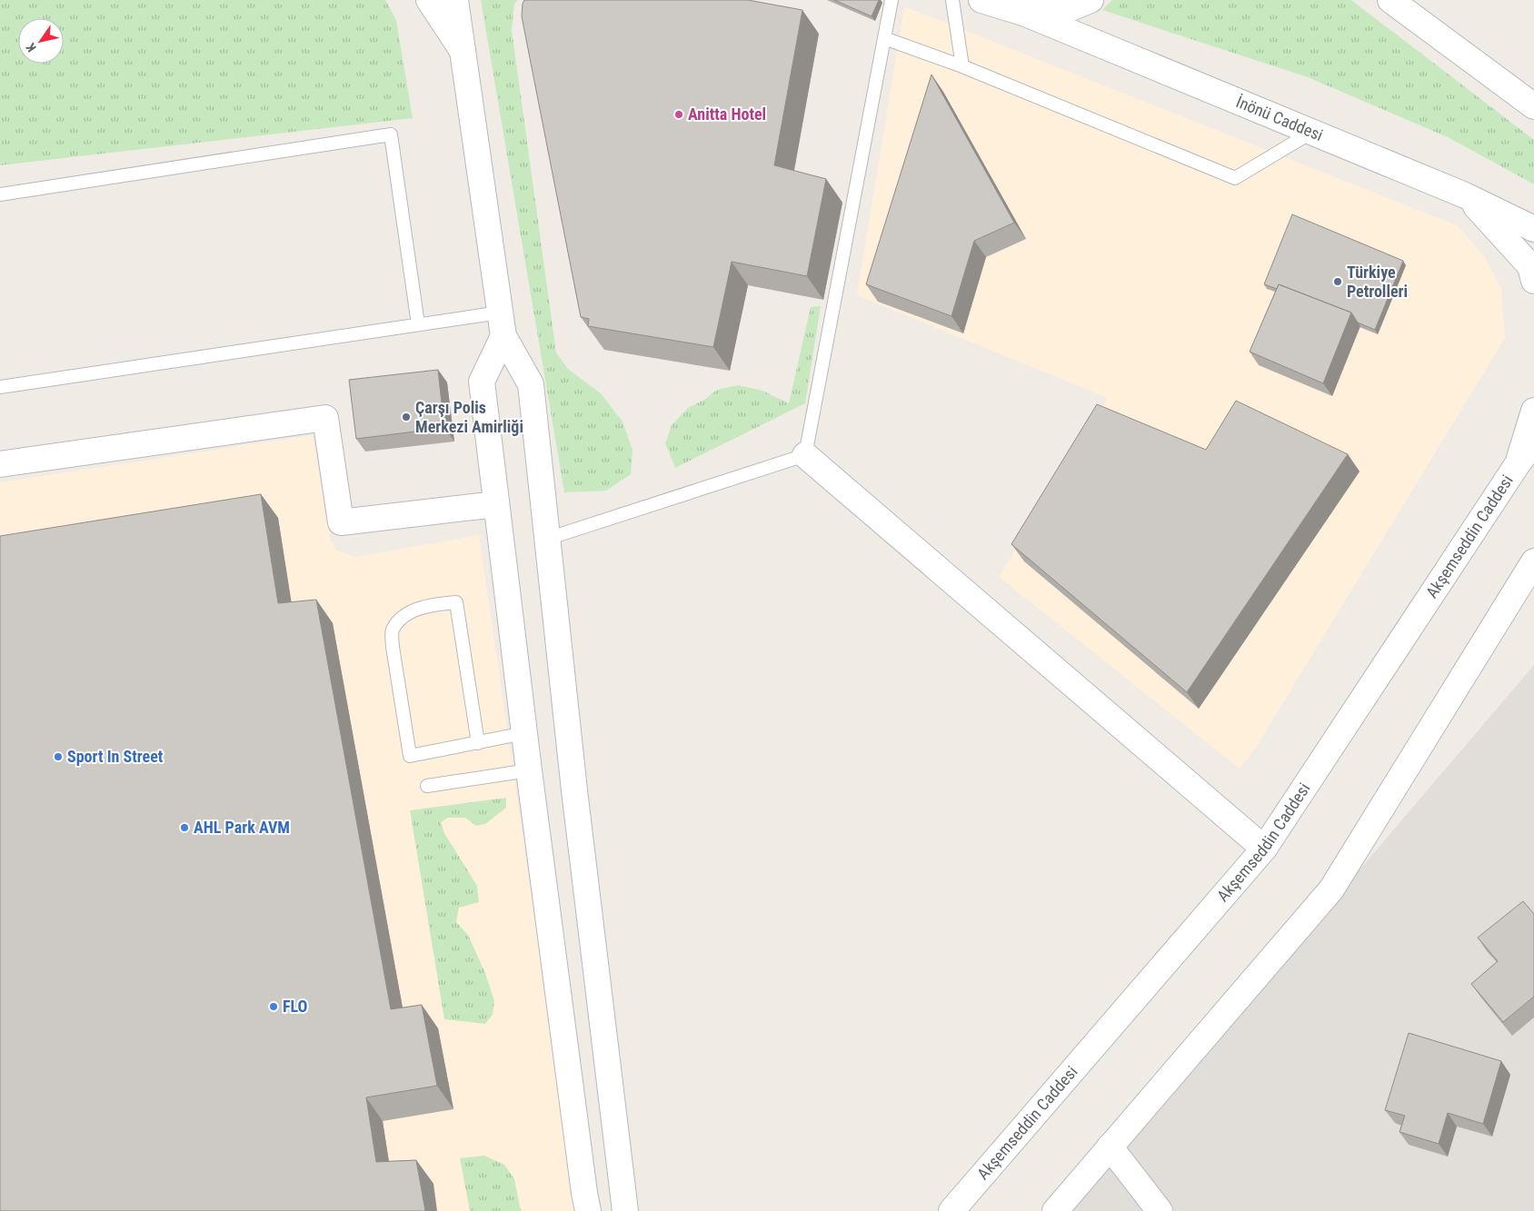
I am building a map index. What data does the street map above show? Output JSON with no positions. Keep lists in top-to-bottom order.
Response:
{
  "streets": {
    "street": ["İnönü Caddesi", "Akşemseddin Caddesi"]
  },
  "places": [
    "Anitta Hotel",
    "Türkiye Petrolleri",
    "Çarşı Polis Merkezi Amirliği",
    "Sport In Street",
    "AHL Park AVM",
    "FLO"
  ],
  "north": "bottom left"
}
